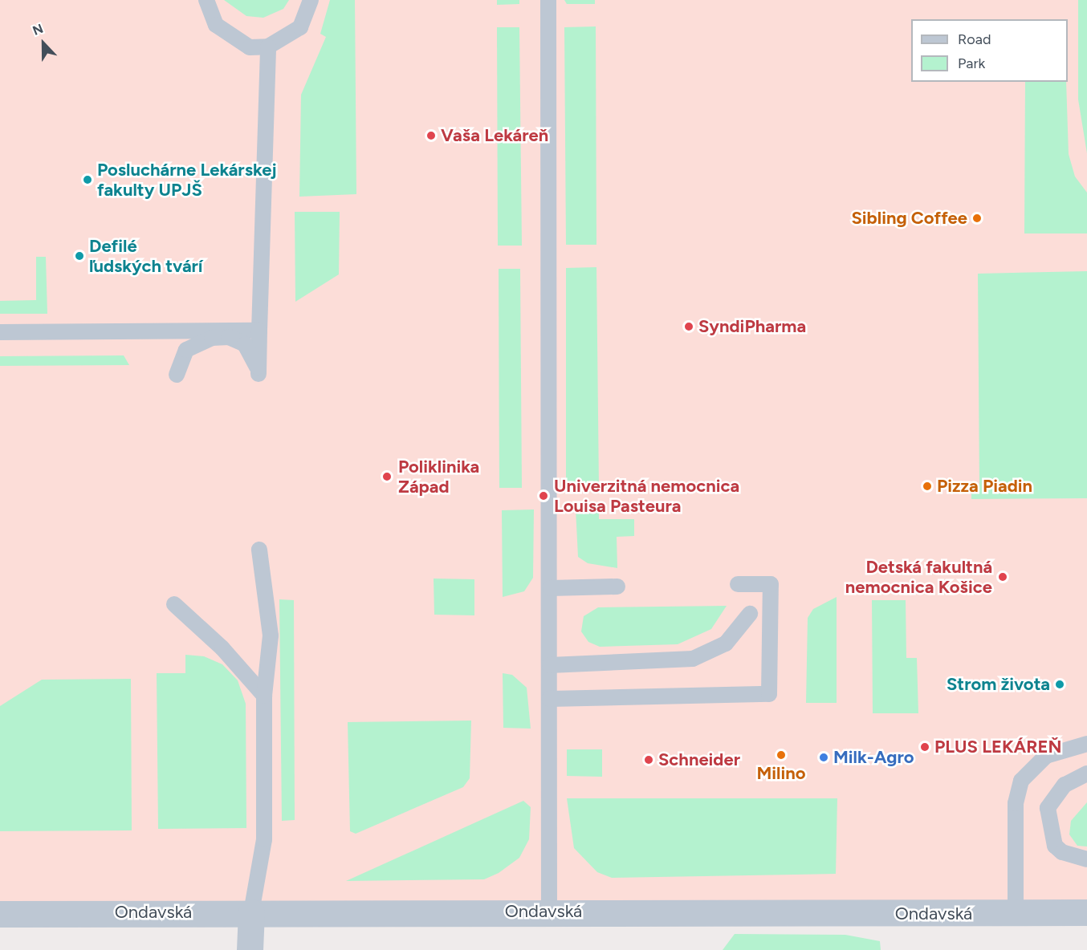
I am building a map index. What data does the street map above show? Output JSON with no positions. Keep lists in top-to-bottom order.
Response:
{
  "streets": {
    "street": ["Ondavská"]
  },
  "places": [
    "Vaša Lekáreň",
    "Posluchárne Lekárskej fakulty UPJŠ",
    "Sibling Coffee",
    "Defilé ľudských tvárí",
    "SyndiPharma",
    "Poliklinika Západ",
    "Pizza Piadin",
    "Univerzitná nemocnica Louisa Pasteura",
    "Detská fakultná nemocnica Košice",
    "Strom života",
    "PLUS LEKÁREŇ",
    "Milino",
    "Milk-Agro",
    "Schneider"
  ],
  "legend": ["Road", "Park"],
  "north": "top"
}
